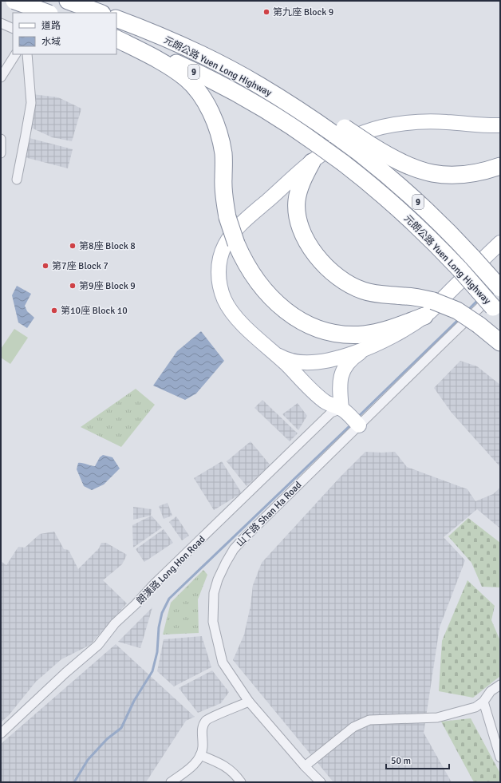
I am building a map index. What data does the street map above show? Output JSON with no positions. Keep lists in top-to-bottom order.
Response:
{
  "streets": {
    "highway": ["元朗公路 Yuen Long Highway", "9"],
    "street": ["山下路 Shan Ha Road", "朗漢路 Long Hon Road"]
  },
  "crossings": [
    ["元朗公路 Yuen Long Highway", "山下路 Shan Ha Road"],
    ["山下路 Shan Ha Road", "朗漢路 Long Hon Road"]
  ],
  "places": [
    "第九座 Block 9",
    "第8座 Block 8",
    "第7座 Block 7",
    "第9座 Block 9",
    "第10座 Block 10"
  ],
  "legend": ["道路", "水域"],
  "scale_bar": "50 m"
}
